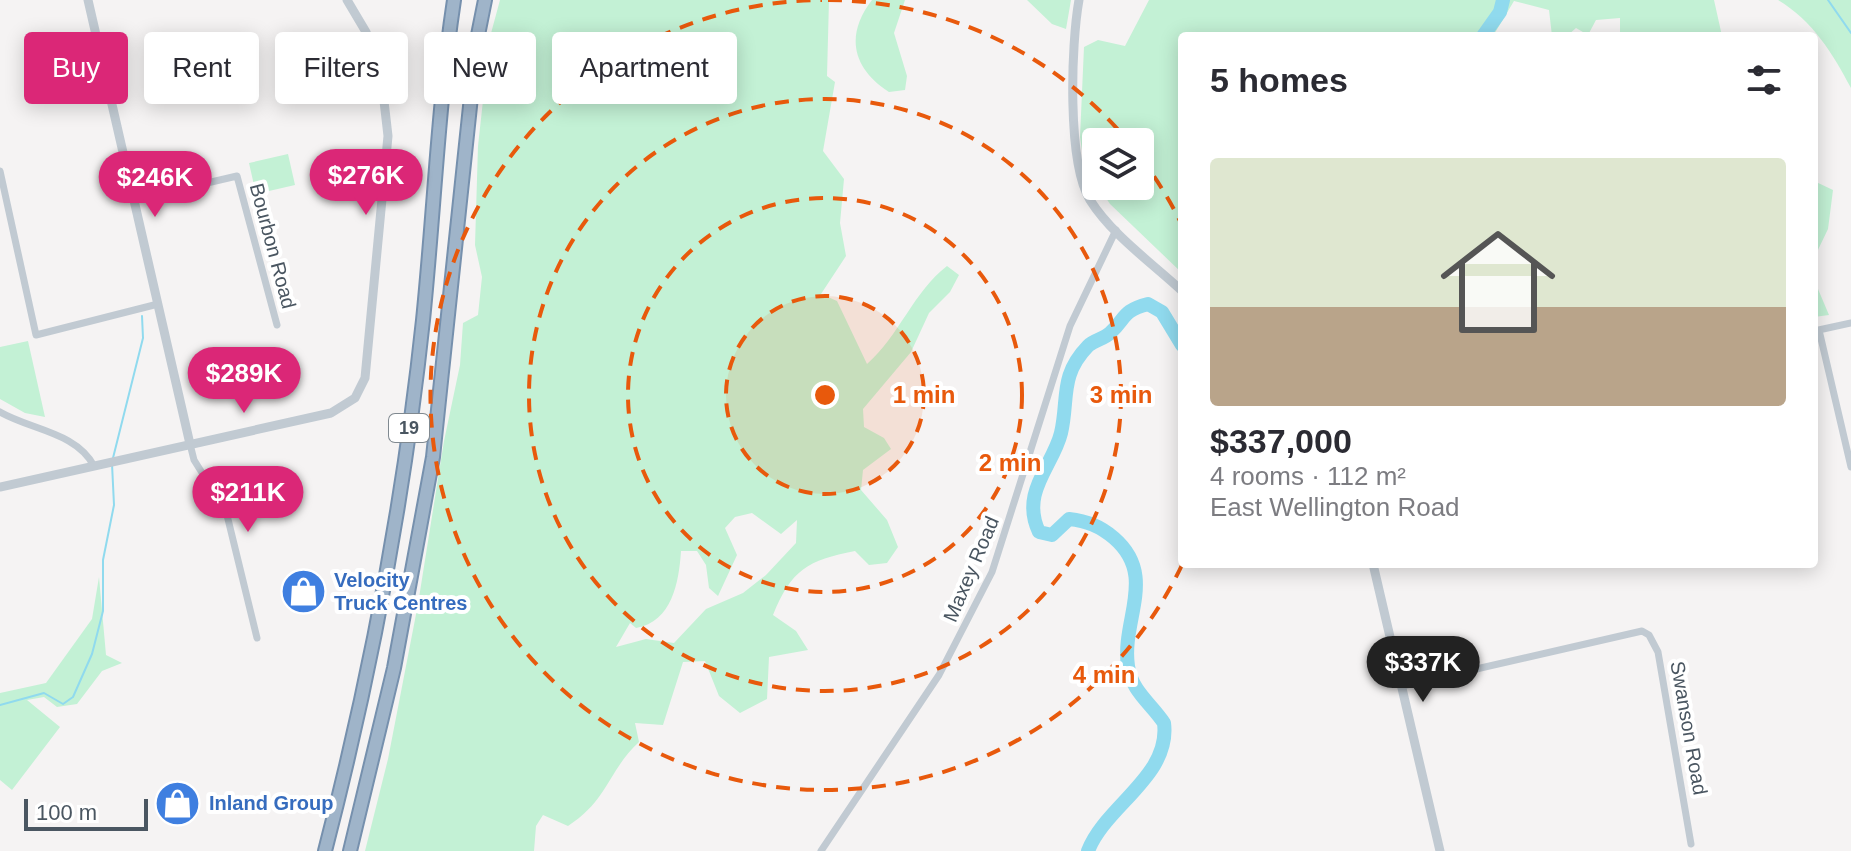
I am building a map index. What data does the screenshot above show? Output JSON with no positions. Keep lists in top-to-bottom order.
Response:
{
  "streets": {
    "highway": ["19"],
    "street": ["Bourbon Road", "Maxey Road", "Swanson Road"]
  },
  "places": {
    "shop": ["Velocity Truck Centres", "Inland Group"]
  },
  "scale_bar": "100 m",
  "page": {
    "chip": [
      "Buy",
      "Rent",
      "Filters",
      "New",
      "Apartment"
    ],
    "heading": "5 homes",
    "list": [
      {
        "name": "$337,000",
        "note": "4 rooms · 112 m² · East Wellington Road"
      }
    ],
    "price": [
      "$276K",
      "$246K",
      "$289K",
      "$211K",
      "$337K"
    ],
    "scale": "100 m"
  },
  "rings": [
    "1 min",
    "3 min",
    "2 min",
    "4 min"
  ]
}
